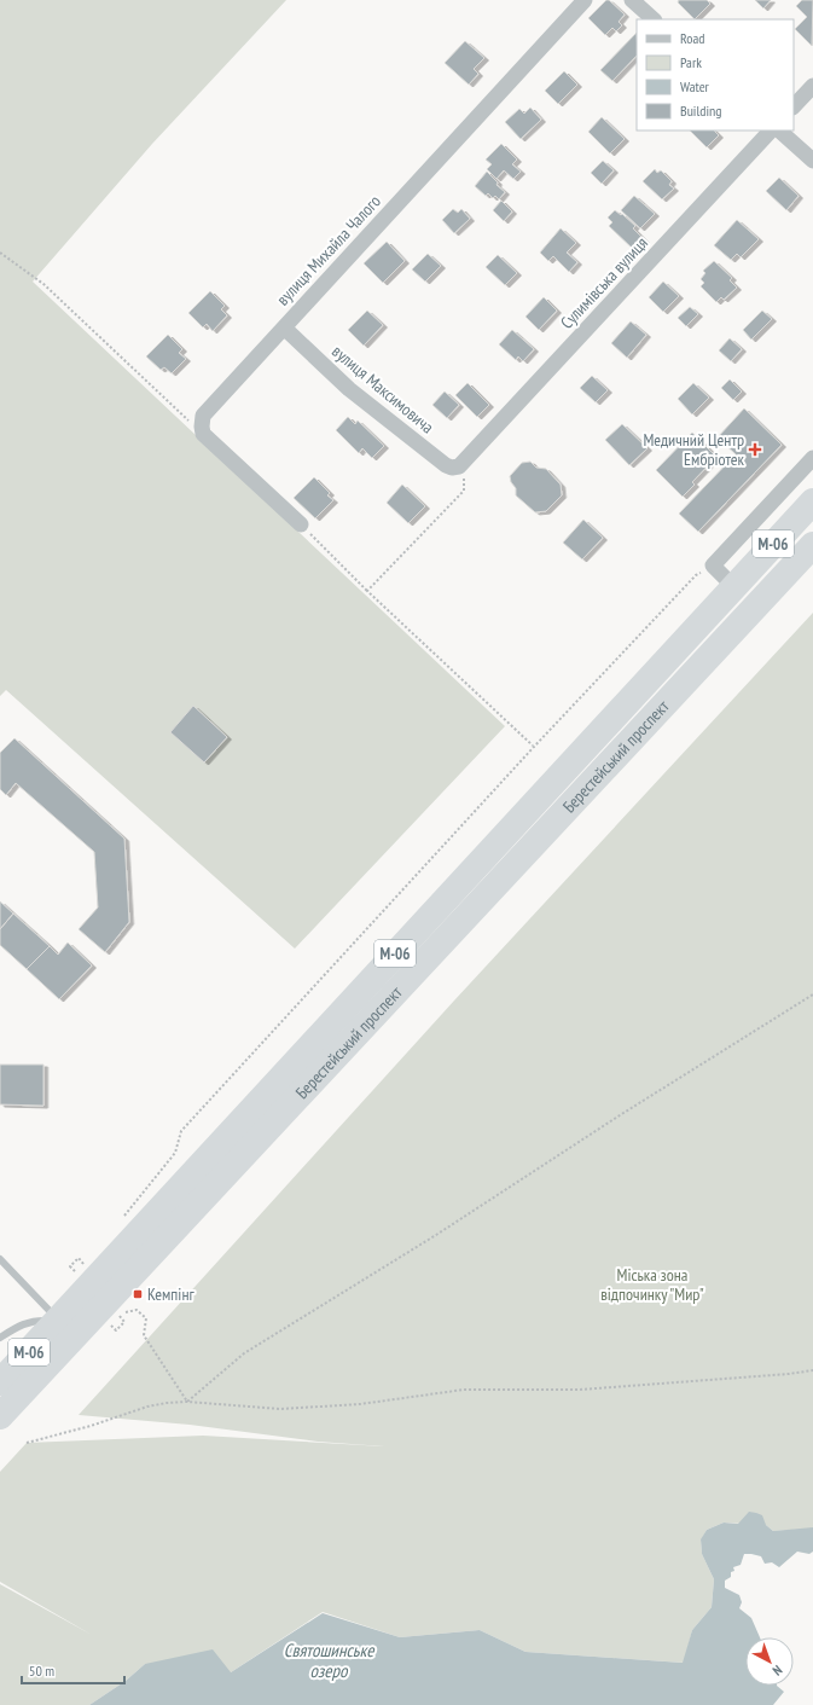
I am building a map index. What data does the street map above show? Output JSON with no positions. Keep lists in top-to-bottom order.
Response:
{
  "streets": {
    "highway": ["М-06", "Берестейський проспект"],
    "street": ["вулиця Михайла Чалого", "Сулимівська вулиця", "вулиця Максимовича"]
  },
  "crossings": [
    ["вулиця Михайла Чалого", "вулиця Максимовича"],
    ["Сулимівська вулиця", "вулиця Максимовича"],
    ["М-06", "Берестейський проспект"]
  ],
  "water": ["Святошинське озеро"],
  "parks": ["Міська зона відпочинку \"Мир\""],
  "places": {
    "health": ["Медичний Центр Ембріотек"],
    "transit": ["Кемпінг"]
  },
  "legend": [
    "Road",
    "Park",
    "Water",
    "Building"
  ],
  "scale_bar": "50 m",
  "north": "bottom right"
}
